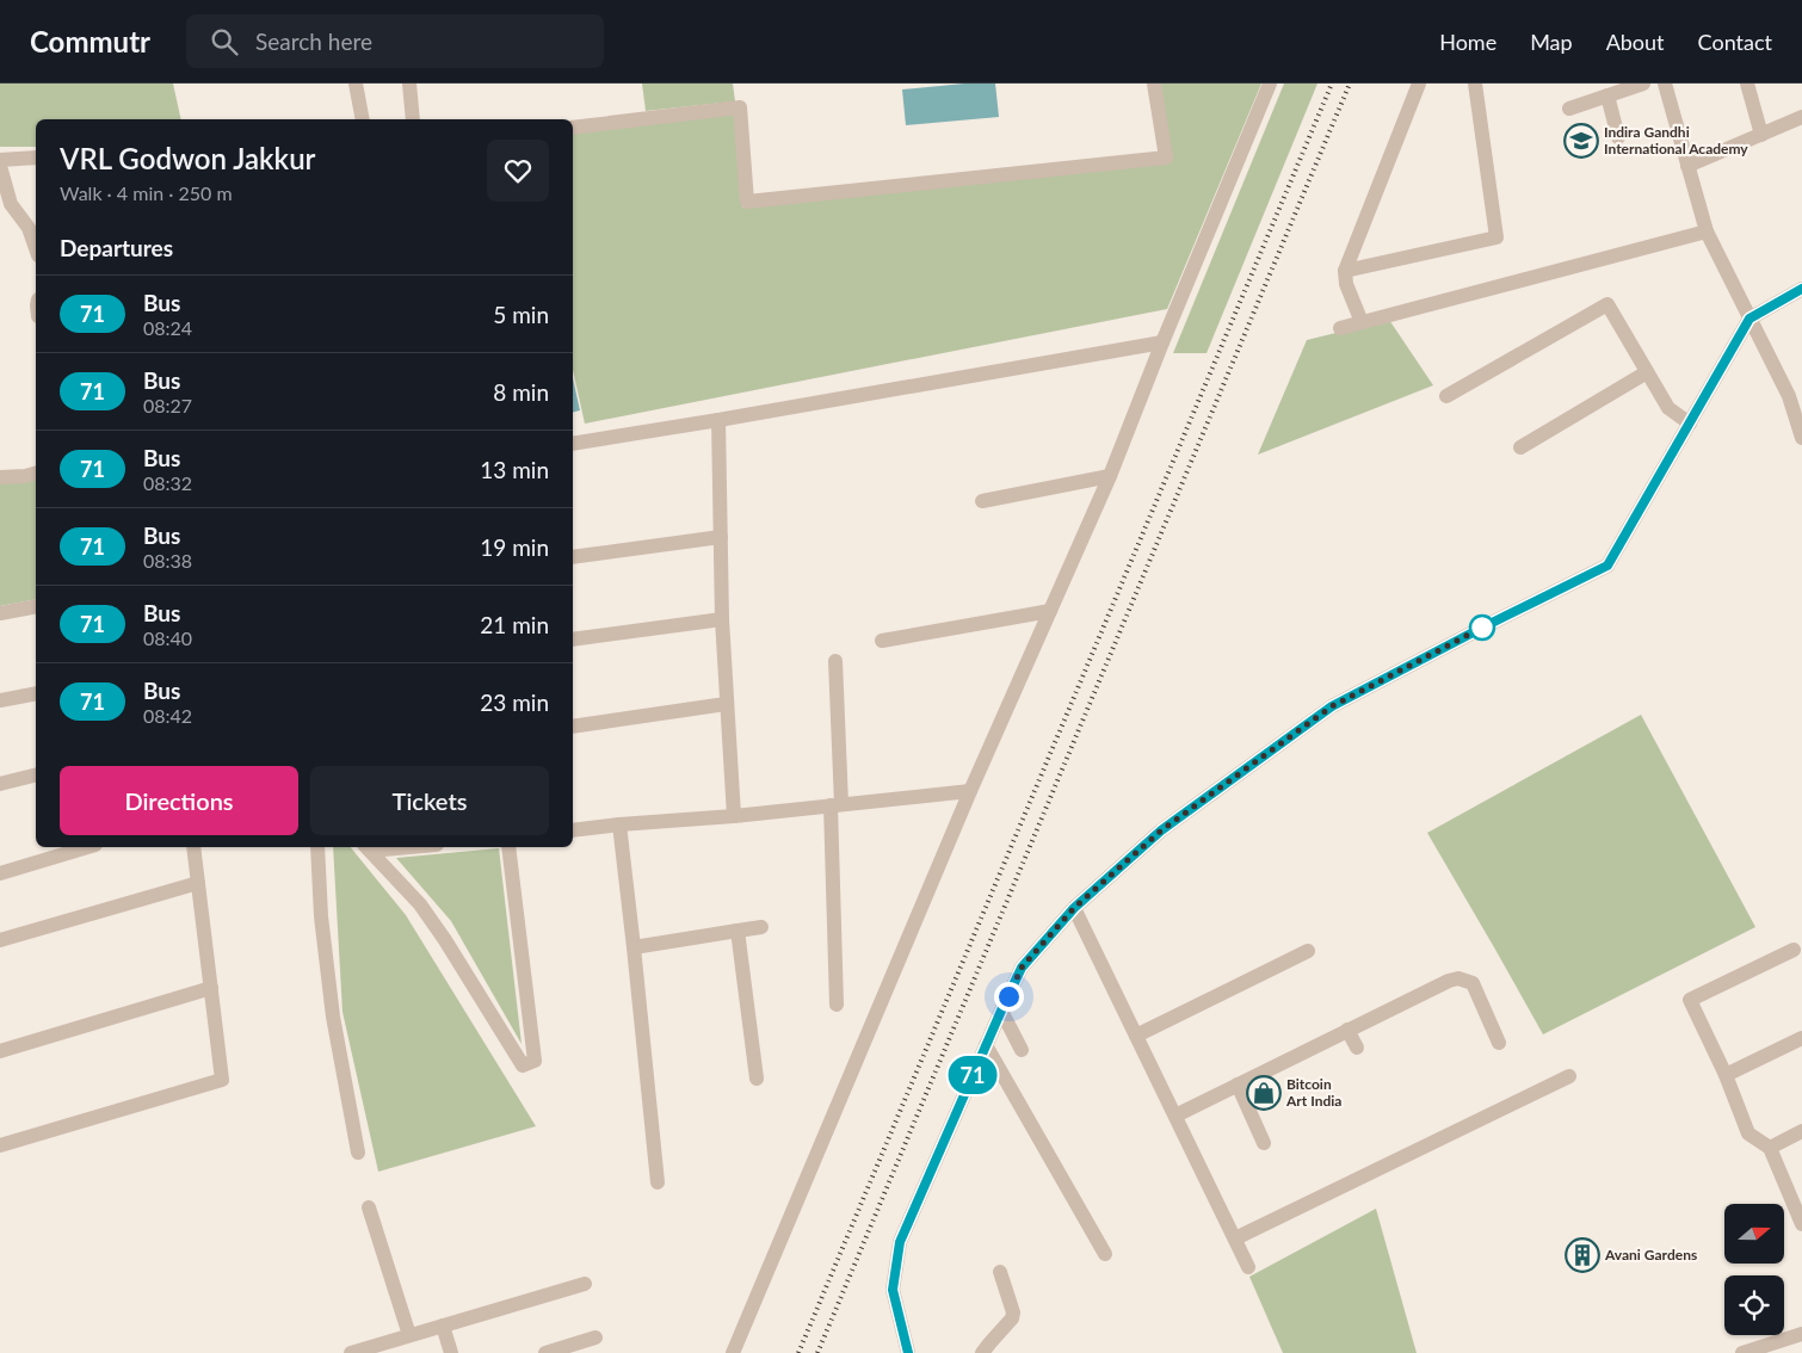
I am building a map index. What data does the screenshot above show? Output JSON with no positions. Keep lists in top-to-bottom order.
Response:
{
  "places": {
    "school or university": ["Indira Gandhi International Academy"],
    "shop": ["Bitcoin Art India"],
    "building": ["Avani Gardens"]
  },
  "lines": ["bus line 71"],
  "north": "right",
  "page": {
    "header": "Commutr",
    "search": "Search here",
    "nav": [
      "Home",
      "Map",
      "About",
      "Contact"
    ],
    "on_map": "71",
    "heading": [
      ["VRL Godwon Jakkur", "Walk · 4 min · 250 m"],
      "Departures"
    ],
    "list": [
      {
        "mark": "71",
        "name": "Bus",
        "note": "08:24",
        "value": "5 min"
      },
      {
        "mark": "71",
        "name": "Bus",
        "note": "08:27",
        "value": "8 min"
      },
      {
        "mark": "71",
        "name": "Bus",
        "note": "08:32",
        "value": "13 min"
      },
      {
        "mark": "71",
        "name": "Bus",
        "note": "08:38",
        "value": "19 min"
      },
      {
        "mark": "71",
        "name": "Bus",
        "note": "08:40",
        "value": "21 min"
      },
      {
        "mark": "71",
        "name": "Bus",
        "note": "08:42",
        "value": "23 min"
      }
    ],
    "buttons": ["Directions", "Tickets"]
  }
}
